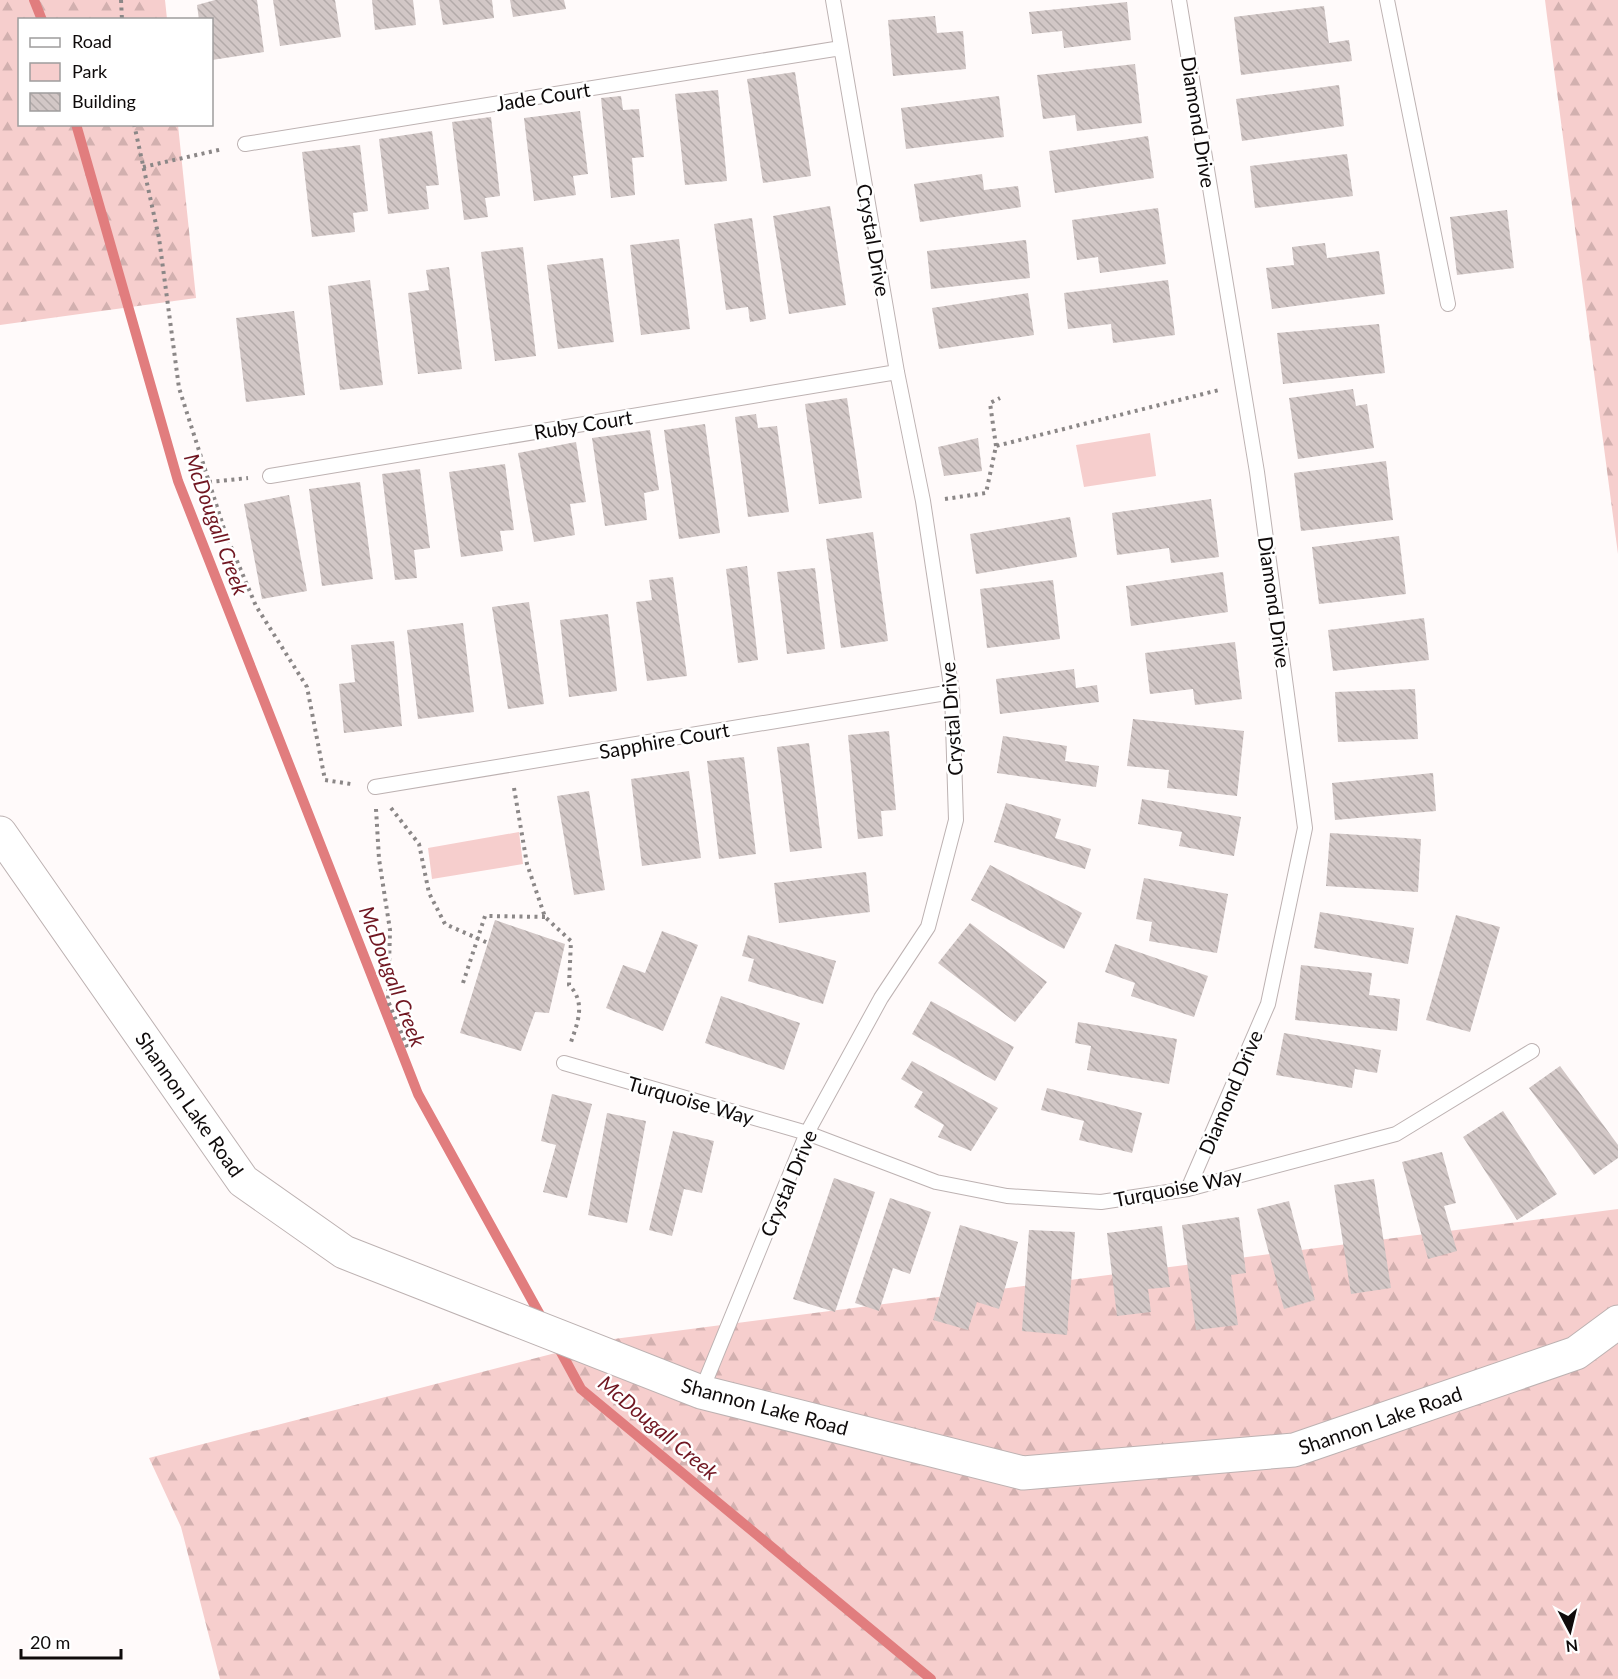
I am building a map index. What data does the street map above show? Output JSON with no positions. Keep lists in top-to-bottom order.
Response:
{
  "streets": {
    "main road": ["Shannon Lake Road"],
    "lane": [
      "Jade Court",
      "Diamond Drive",
      "Crystal Drive",
      "Ruby Court",
      "Sapphire Court",
      "Turquoise Way"
    ]
  },
  "crossings": [
    ["Jade Court", "Crystal Drive"],
    ["Diamond Drive", "Turquoise Way"],
    ["Crystal Drive", "Ruby Court"],
    ["Crystal Drive", "Sapphire Court"],
    ["Crystal Drive", "Turquoise Way"],
    ["Crystal Drive", "Shannon Lake Road"]
  ],
  "water": ["McDougall Creek"],
  "legend": ["Road", "Park", "Building"],
  "scale_bar": "20 m",
  "north": "bottom"
}
